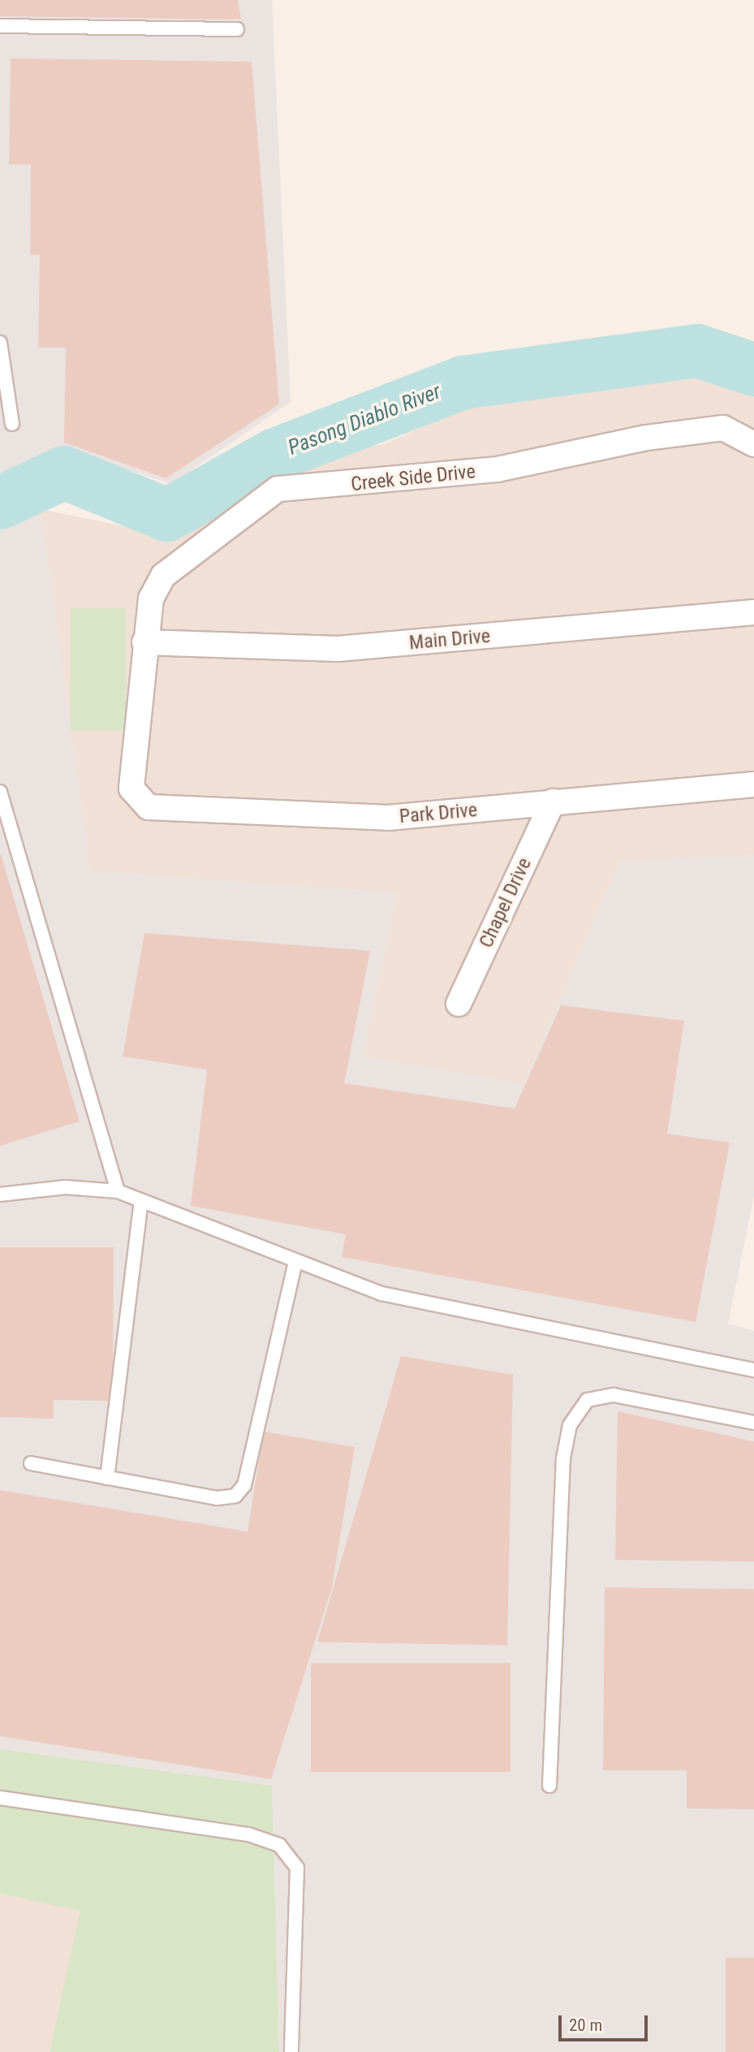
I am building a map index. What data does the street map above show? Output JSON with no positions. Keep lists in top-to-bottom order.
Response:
{
  "streets": {
    "street": [
      "Creek Side Drive",
      "Main Drive",
      "Park Drive",
      "Chapel Drive"
    ]
  },
  "crossings": [
    ["Creek Side Drive", "Main Drive"],
    ["Creek Side Drive", "Park Drive"],
    ["Park Drive", "Chapel Drive"]
  ],
  "water": ["Pasong Diablo River"],
  "scale_bar": "20 m"
}
